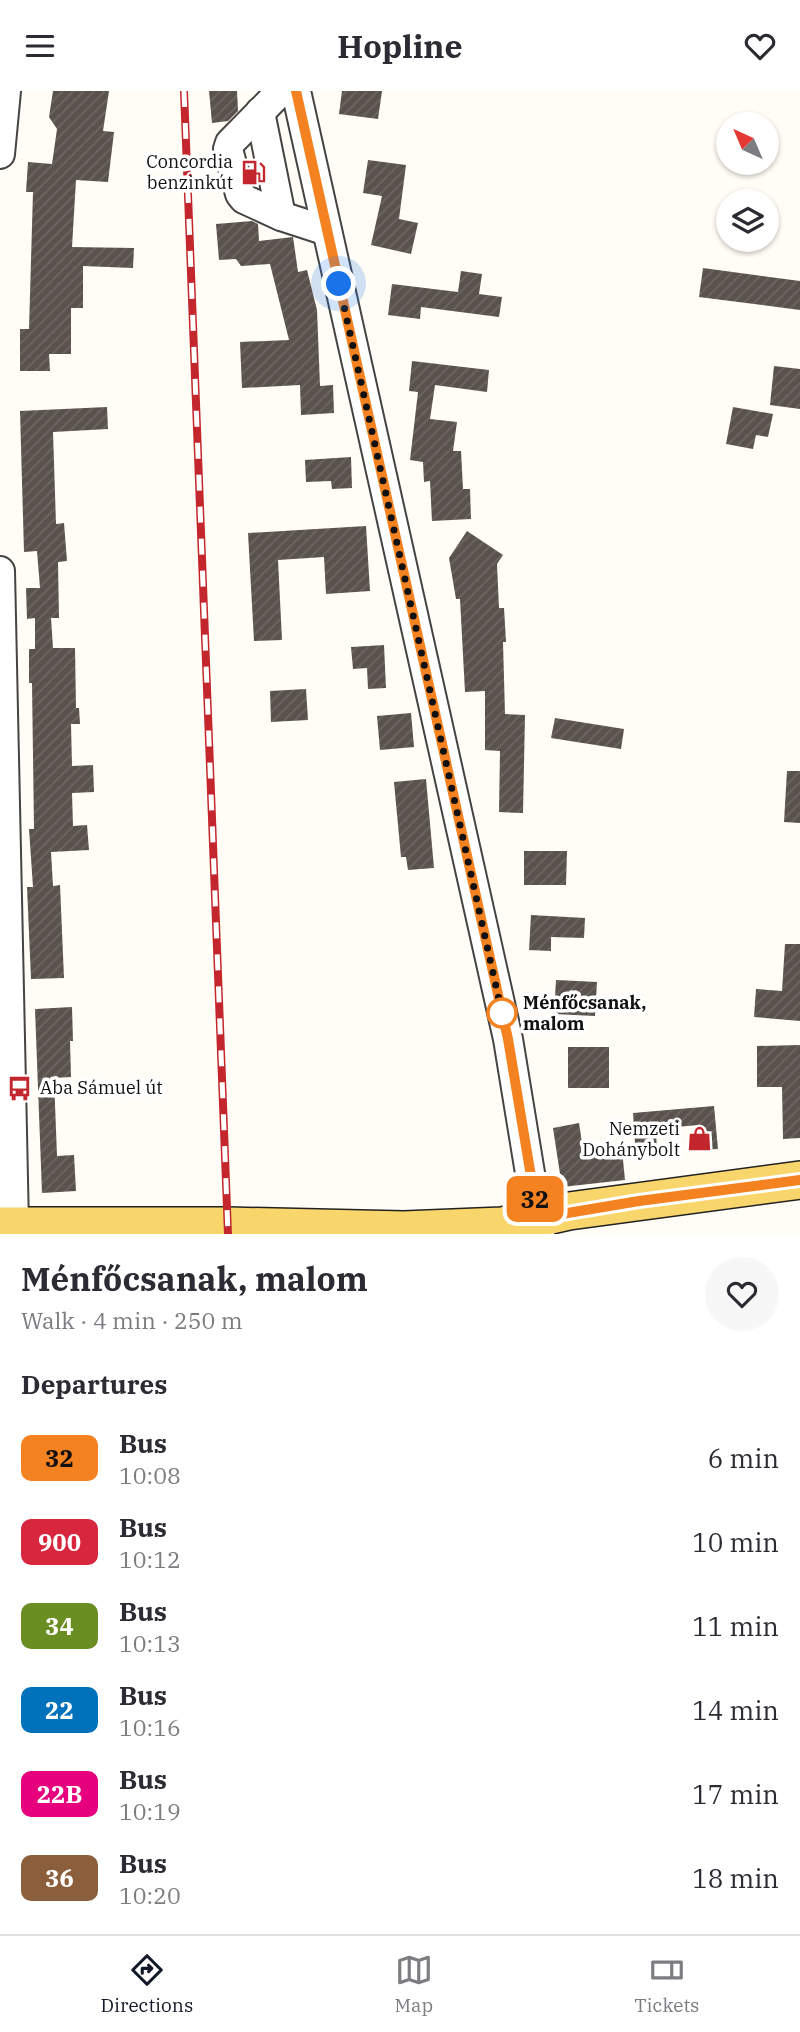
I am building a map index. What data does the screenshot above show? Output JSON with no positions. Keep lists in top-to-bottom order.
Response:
{
  "places": {
    "fuel station": ["Concordia benzinkút"],
    "other": ["Ménfőcsanak, malom"],
    "bus stop": ["Aba Sámuel út"],
    "shop": ["Nemzeti Dohánybolt"]
  },
  "lines": ["bus line 32"],
  "north": "top left",
  "page": {
    "header": "Hopline",
    "on_map": "32",
    "heading": [
      ["Ménfőcsanak, malom", "Walk · 4 min · 250 m"],
      "Departures"
    ],
    "list": [
      {
        "mark": "32",
        "name": "Bus",
        "note": "10:08",
        "value": "6 min"
      },
      {
        "mark": "900",
        "name": "Bus",
        "note": "10:12",
        "value": "10 min"
      },
      {
        "mark": "34",
        "name": "Bus",
        "note": "10:13",
        "value": "11 min"
      },
      {
        "mark": "22",
        "name": "Bus",
        "note": "10:16",
        "value": "14 min"
      },
      {
        "mark": "22B",
        "name": "Bus",
        "note": "10:19",
        "value": "17 min"
      },
      {
        "mark": "36",
        "name": "Bus",
        "note": "10:20",
        "value": "18 min"
      }
    ],
    "tabs": ["Directions", "Map", "Tickets"]
  }
}
